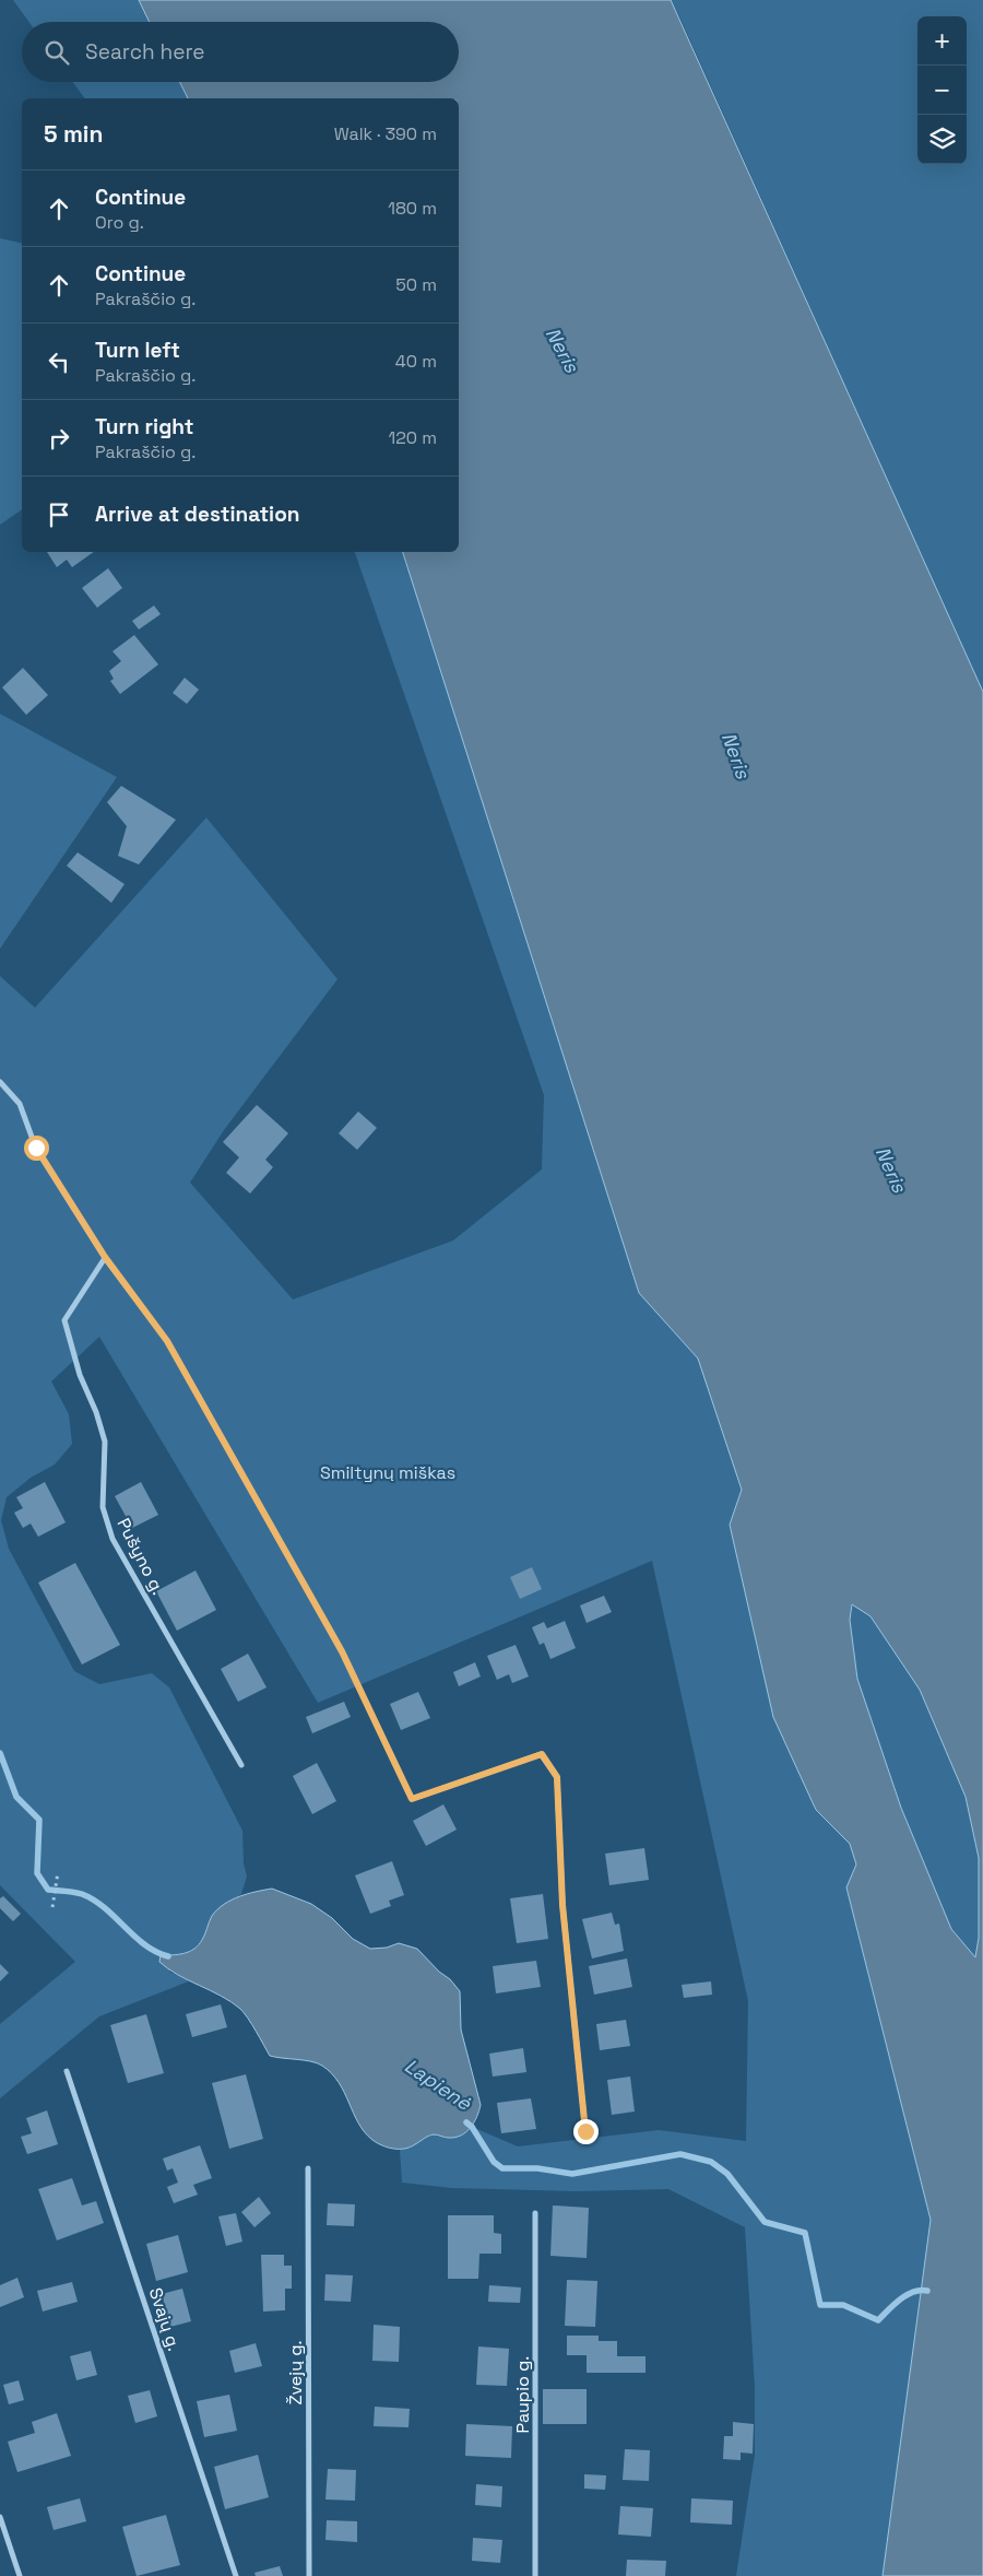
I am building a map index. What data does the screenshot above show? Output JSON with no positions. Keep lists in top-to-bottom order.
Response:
{
  "streets": {
    "street": [
      "Pušyno g.",
      "Svajų g.",
      "Žvejų g.",
      "Paupio g."
    ]
  },
  "water": ["Neris", "Lapienė"],
  "parks": ["Smiltynų miškas"],
  "page": {
    "map_buttons": ["+", "−"],
    "search": "Search here",
    "heading": ["5 min", "Walk · 390 m"],
    "list": [
      ["Continue", "Oro g.", "180 m"],
      ["Continue", "Pakraščio g.", "50 m"],
      ["Turn left", "Pakraščio g.", "40 m"],
      ["Turn right", "Pakraščio g.", "120 m"],
      "Arrive at destination"
    ]
  }
}
